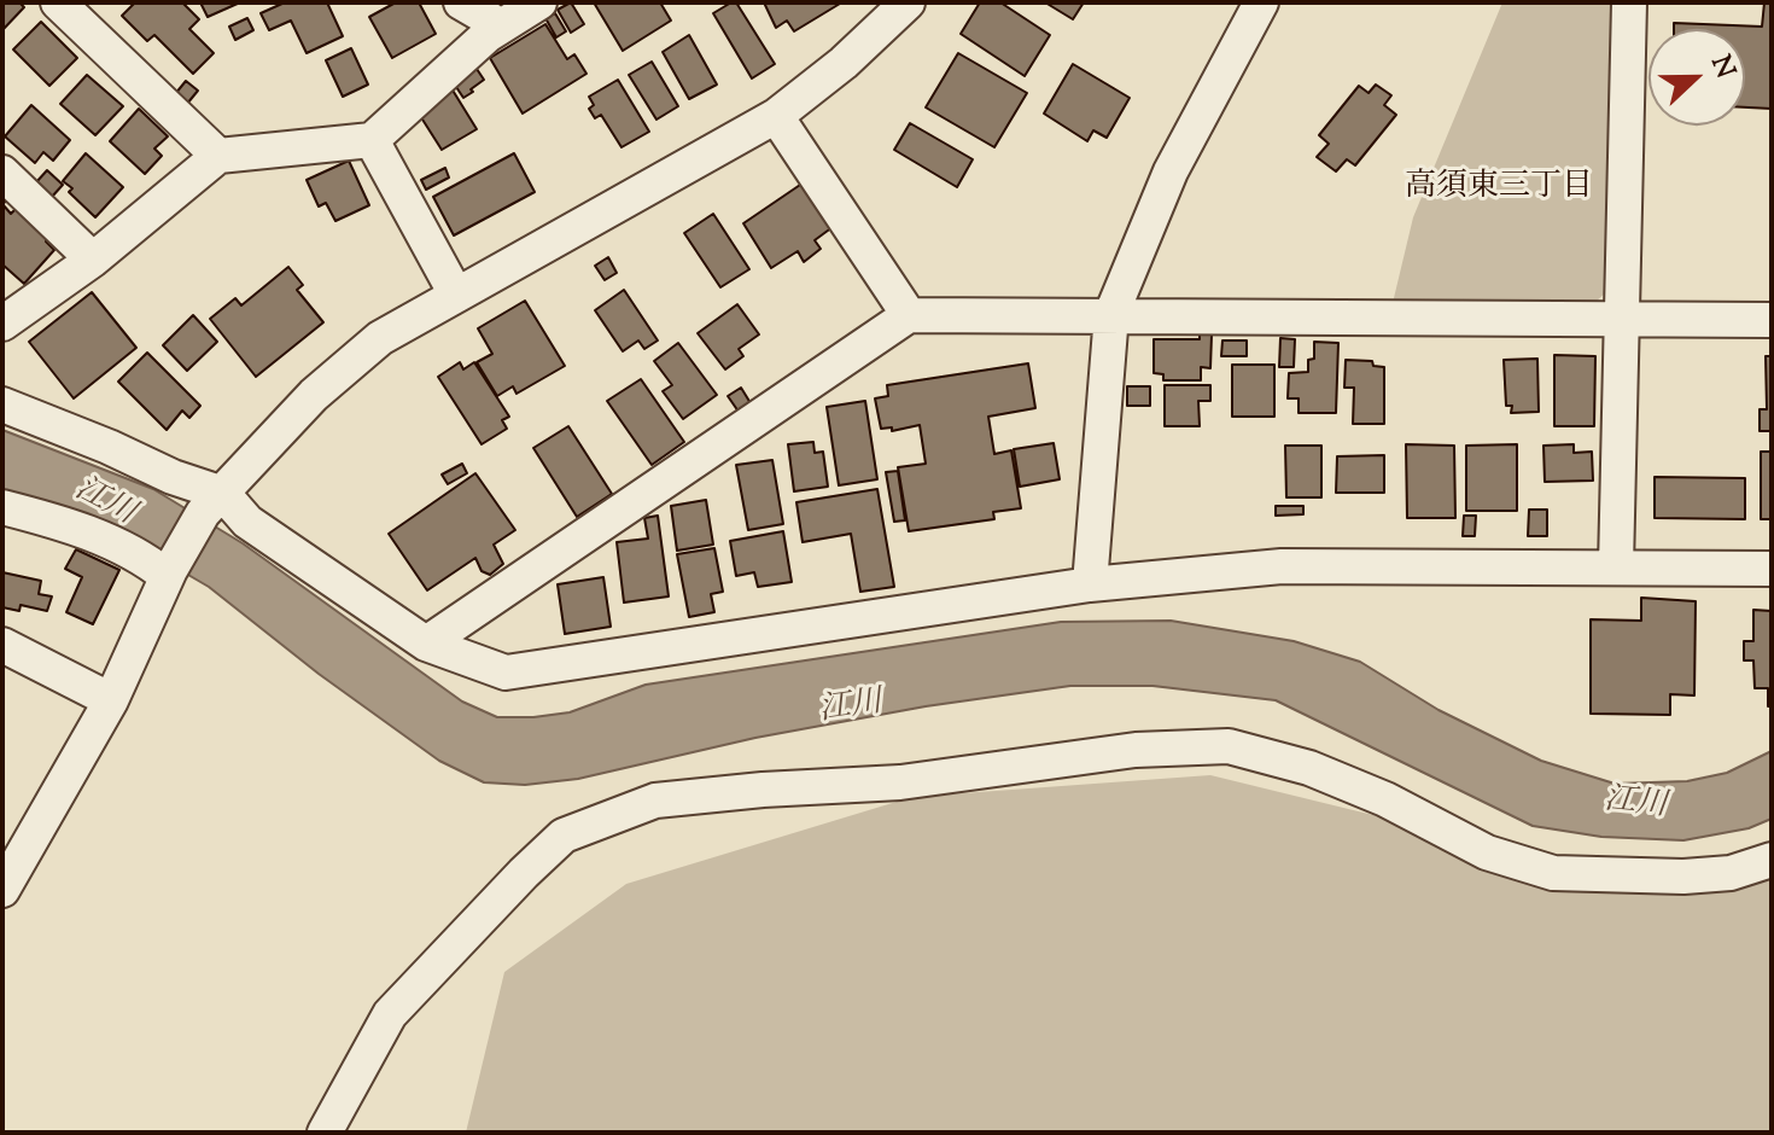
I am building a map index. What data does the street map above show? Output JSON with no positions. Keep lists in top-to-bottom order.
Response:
{
  "districts": ["高須東三丁目"],
  "water": ["江川"],
  "north": "right"
}
